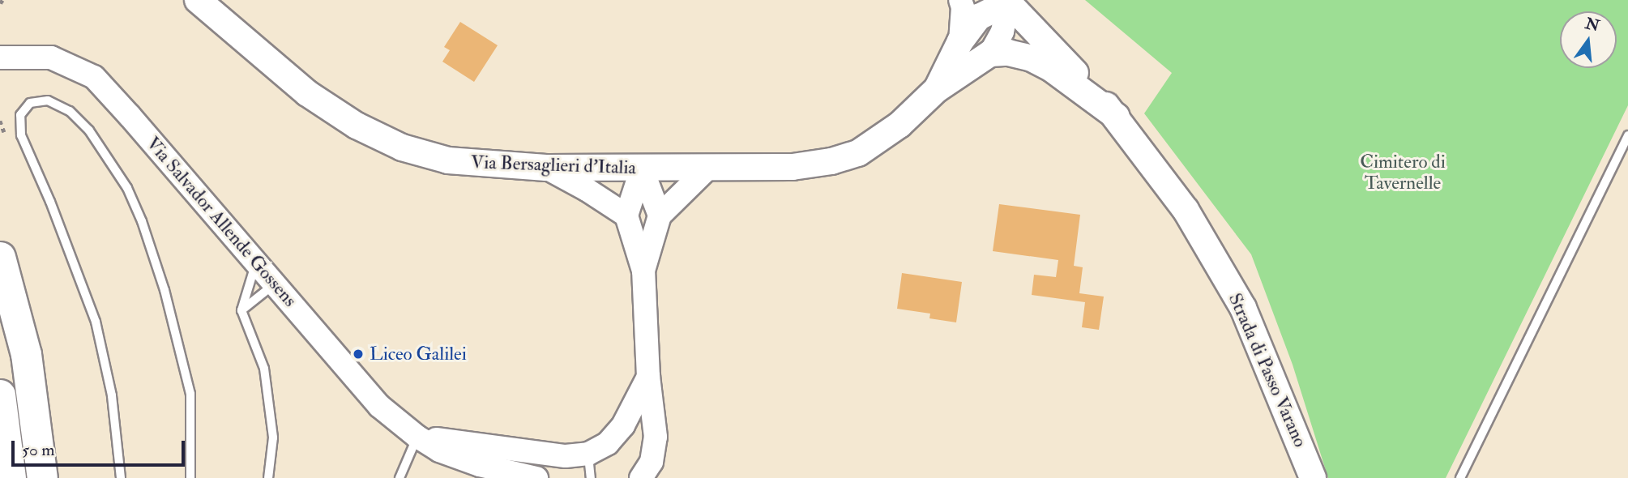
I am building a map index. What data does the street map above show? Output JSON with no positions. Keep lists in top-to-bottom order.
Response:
{
  "streets": {
    "main road": ["Via Bersaglieri d'Italia", "Strada di Passo Varano"],
    "street": ["Via Salvador Allende Gossens"]
  },
  "crossings": [
    ["Via Bersaglieri d'Italia", "Strada di Passo Varano"]
  ],
  "parks": ["Cimitero di Tavernelle"],
  "places": ["Liceo Galilei"],
  "scale_bar": "50 m",
  "north": "top"
}
